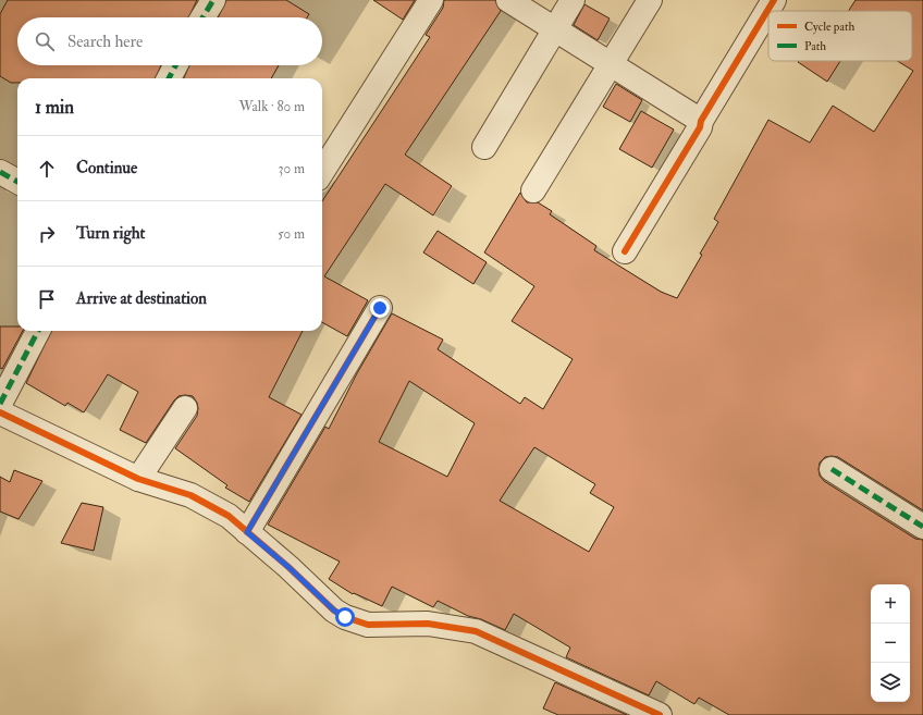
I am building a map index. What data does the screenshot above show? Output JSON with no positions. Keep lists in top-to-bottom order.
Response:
{
  "legend": ["Cycle path", "Path"],
  "page": {
    "search": "Search here",
    "heading": ["1 min", "Walk · 80 m"],
    "list": [
      ["Continue", "30 m"],
      ["Turn right", "50 m"],
      "Arrive at destination"
    ],
    "map_buttons": ["+", "−"]
  }
}
